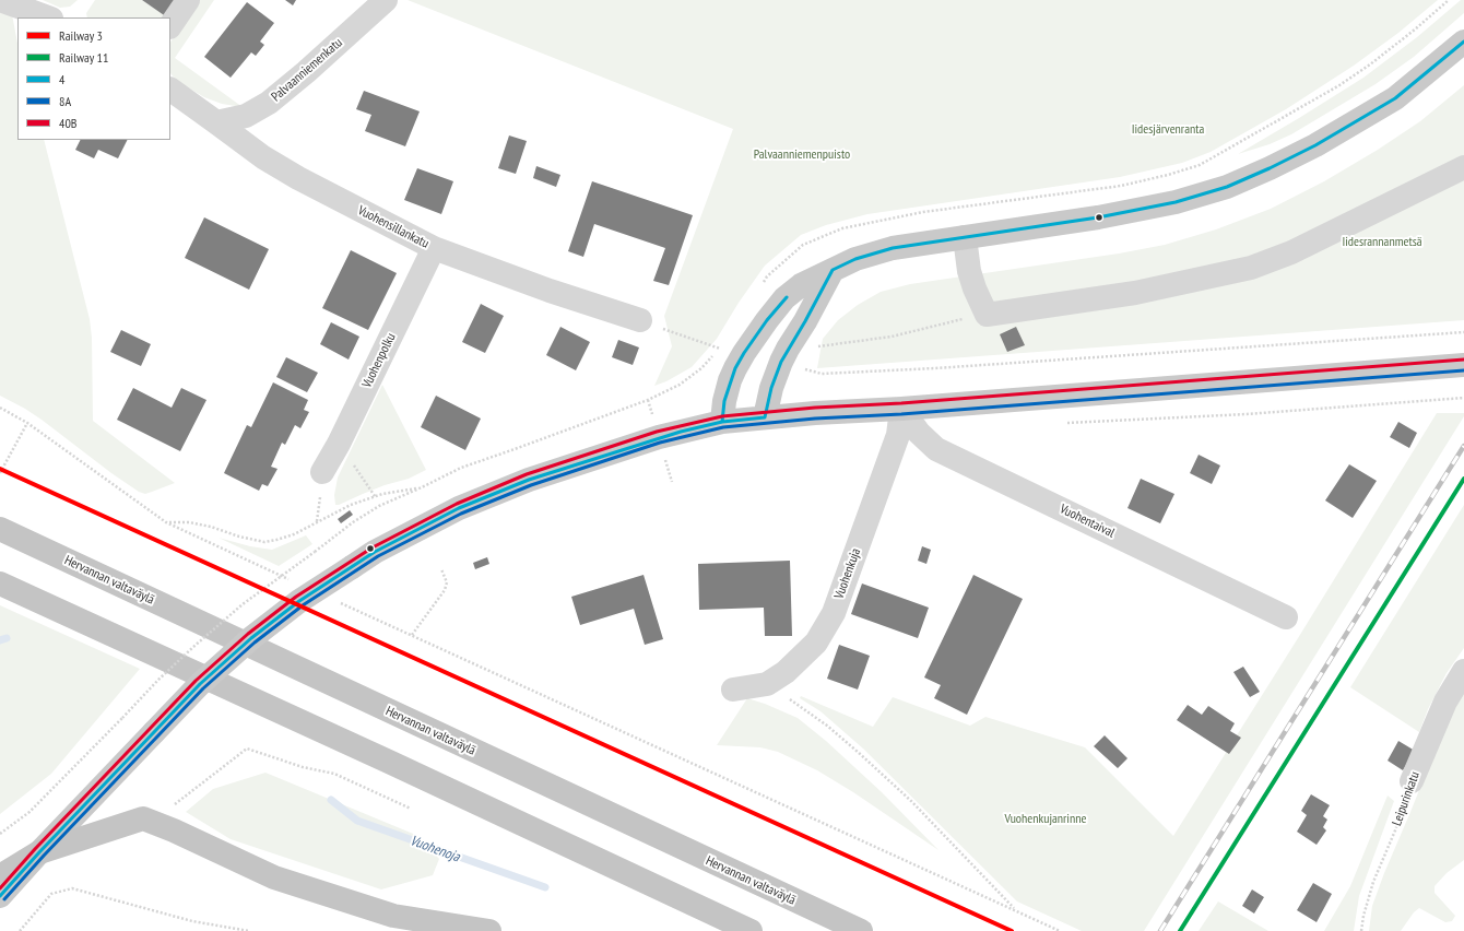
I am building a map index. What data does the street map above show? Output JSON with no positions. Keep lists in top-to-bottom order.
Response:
{
  "streets": {
    "highway": ["Hervannan valtaväylä"],
    "street": [
      "Palvaanniemenkatu",
      "Vuohensillankatu",
      "Vuohenpolku",
      "Vuohentaival",
      "Vuohenkuja",
      "Leipurinkatu"
    ]
  },
  "crossings": [
    ["Palvaanniemenkatu", "Vuohensillankatu"],
    ["Vuohensillankatu", "Vuohenpolku"],
    ["Vuohentaival", "Vuohenkuja"]
  ],
  "water": ["Vuohenoja"],
  "parks": [
    "Iidesjärvenranta",
    "Palvaanniemenpuisto",
    "Iidesrannanmetsä",
    "Vuohenkujanrinne"
  ],
  "lines": [
    "transit line 4",
    "transit line 40B",
    "transit line 8A",
    "rail line 3",
    "rail line 11"
  ],
  "legend": [
    "Railway 3",
    "Railway 11",
    "4",
    "8A",
    "40B"
  ]
}
